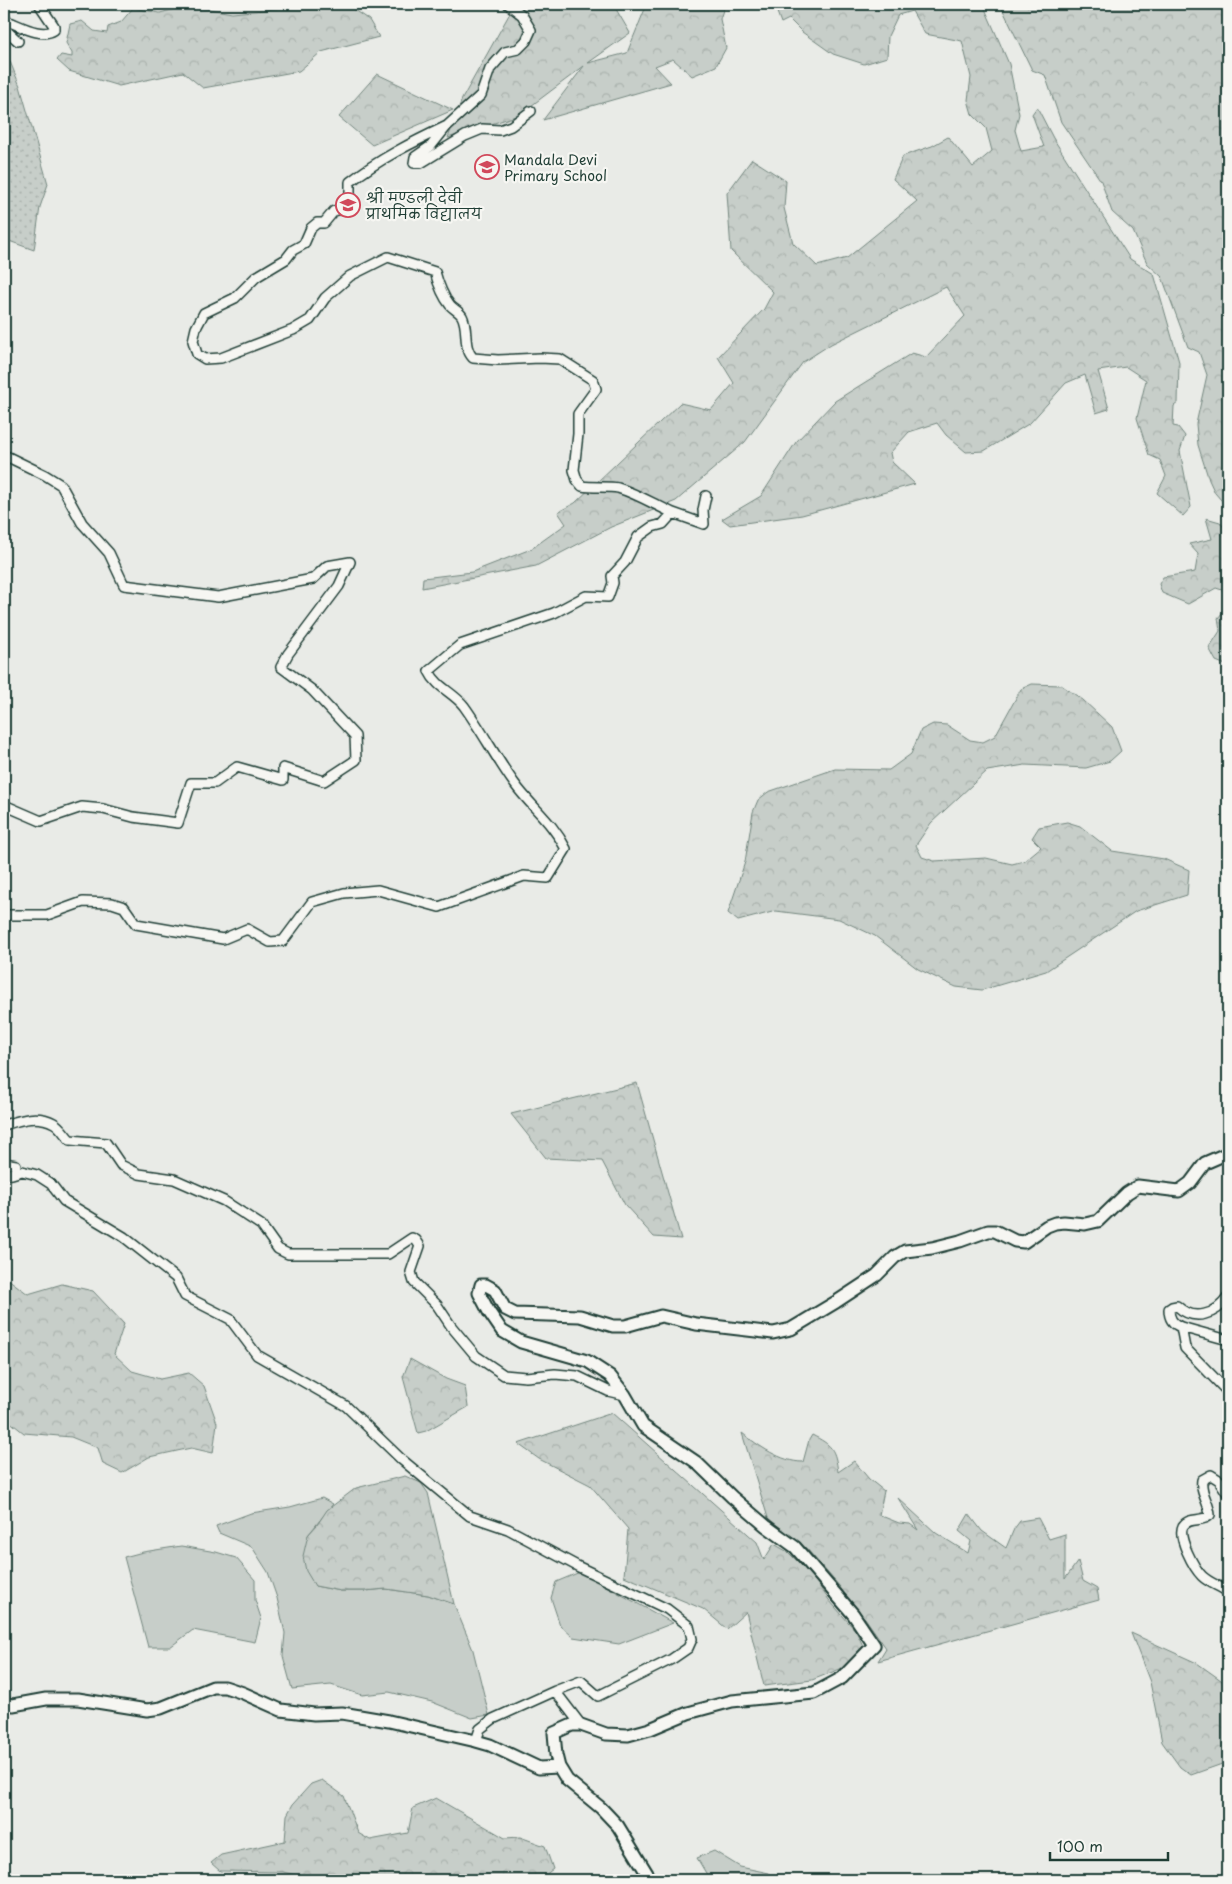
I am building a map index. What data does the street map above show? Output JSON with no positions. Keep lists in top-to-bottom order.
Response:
{
  "places": {
    "school or university": ["Mandala Devi Primary School", "श्री मण्डली देवी प्राथमिक विद्यालय"]
  },
  "scale_bar": "100 m"
}
